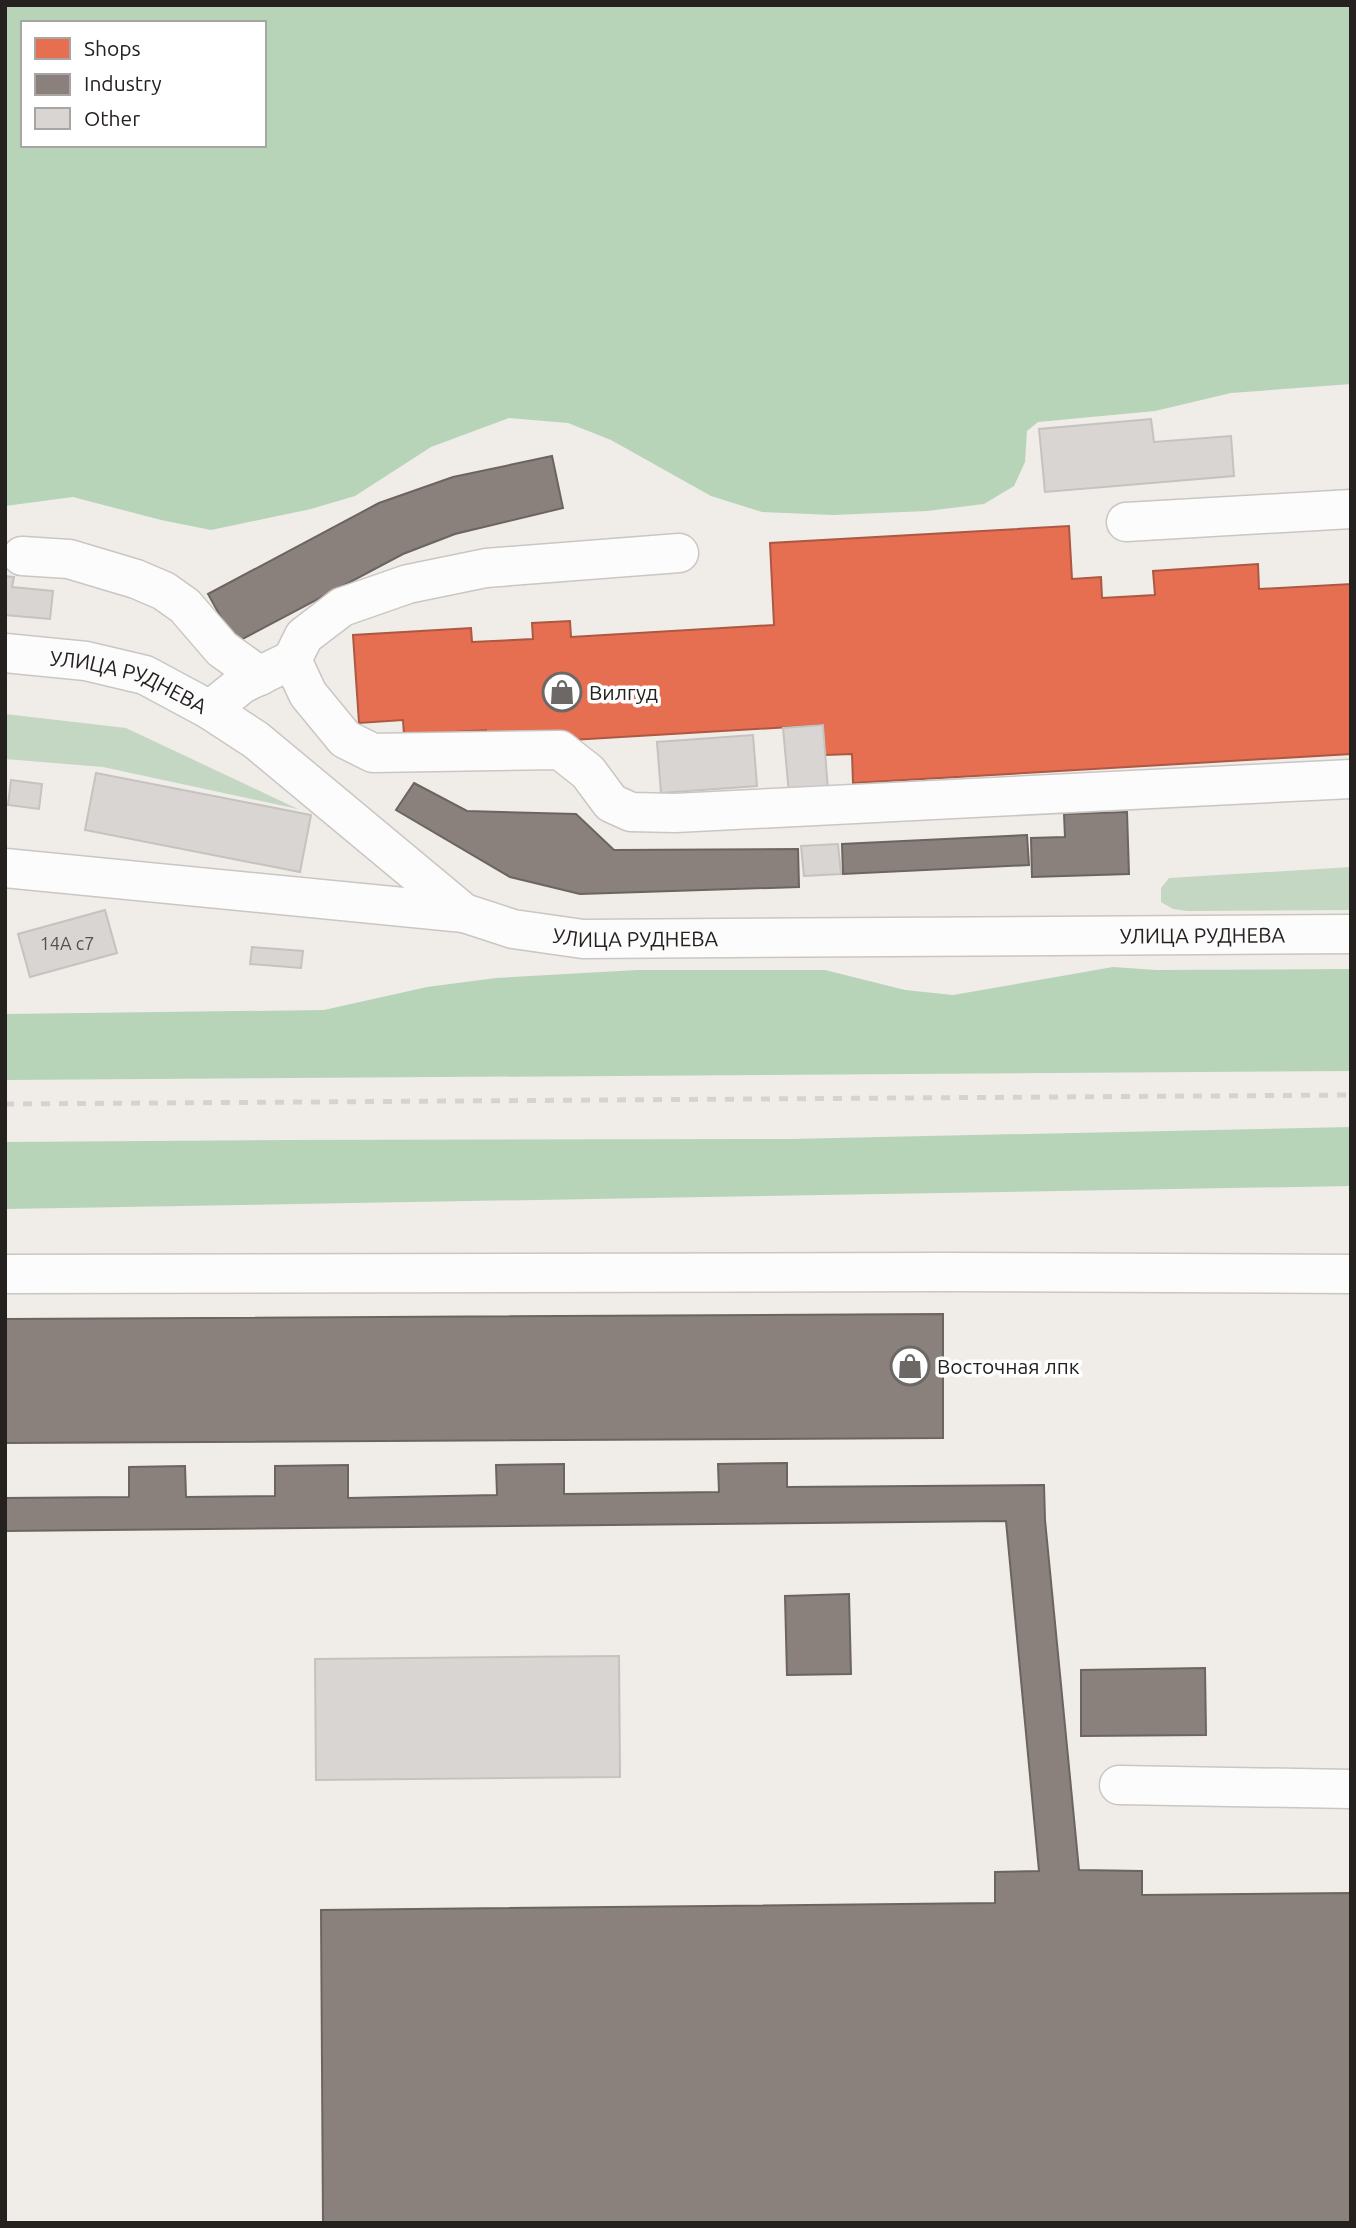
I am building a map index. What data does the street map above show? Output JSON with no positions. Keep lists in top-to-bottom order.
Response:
{
  "streets": {
    "street": ["УЛИЦА РУДНЕВА"]
  },
  "places": {
    "shop": ["Вилгуд", "Восточная лпк"]
  },
  "house_numbers": ["14А с7"],
  "legend": ["Shops", "Industry", "Other"]
}
